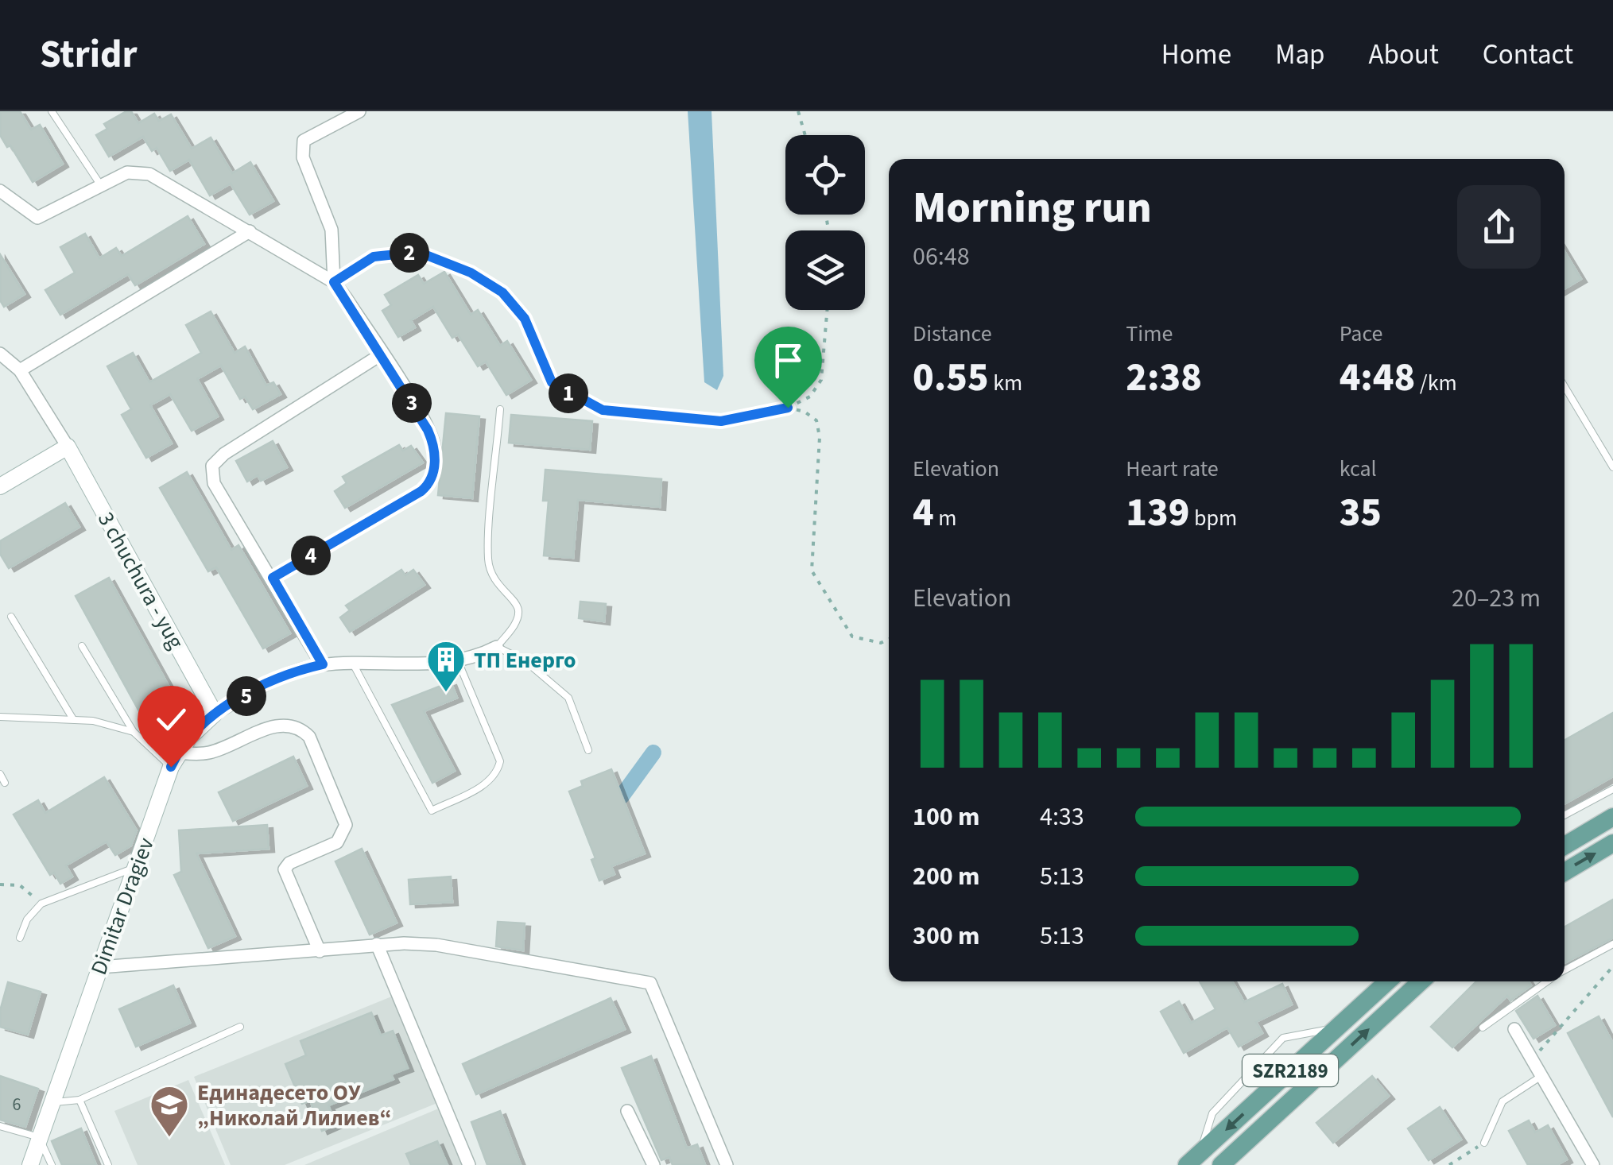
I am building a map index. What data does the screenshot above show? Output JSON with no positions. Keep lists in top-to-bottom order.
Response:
{
  "streets": {
    "main road": ["SZR2189"],
    "street": ["3 chuchura - yug", "Dimitar Dragiev"]
  },
  "crossings": [
    ["3 chuchura - yug", "Dimitar Dragiev"]
  ],
  "places": {
    "building": ["ТП Енерго"],
    "school or university": ["Единадесето ОУ „Николай Лилиев“"]
  },
  "house_numbers": ["6"],
  "page": {
    "header": "Stridr",
    "nav": [
      "Home",
      "Map",
      "About",
      "Contact"
    ],
    "heading": ["Morning run", "06:48"],
    "pins": [
      "2",
      "1",
      "3",
      "4",
      "5"
    ],
    "stats": [
      ["Distance", "0.55 km"],
      ["Time", "2:38"],
      ["Pace", "4:48 /km"],
      ["Elevation", "4 m"],
      ["Heart rate", "139 bpm"],
      ["kcal", "35"]
    ],
    "chart": ["Elevation", "20–23 m"],
    "list": [
      {
        "name": "100 m",
        "note": "4:33"
      },
      {
        "name": "200 m",
        "note": "5:13"
      },
      {
        "name": "300 m",
        "note": "5:13"
      }
    ]
  }
}
